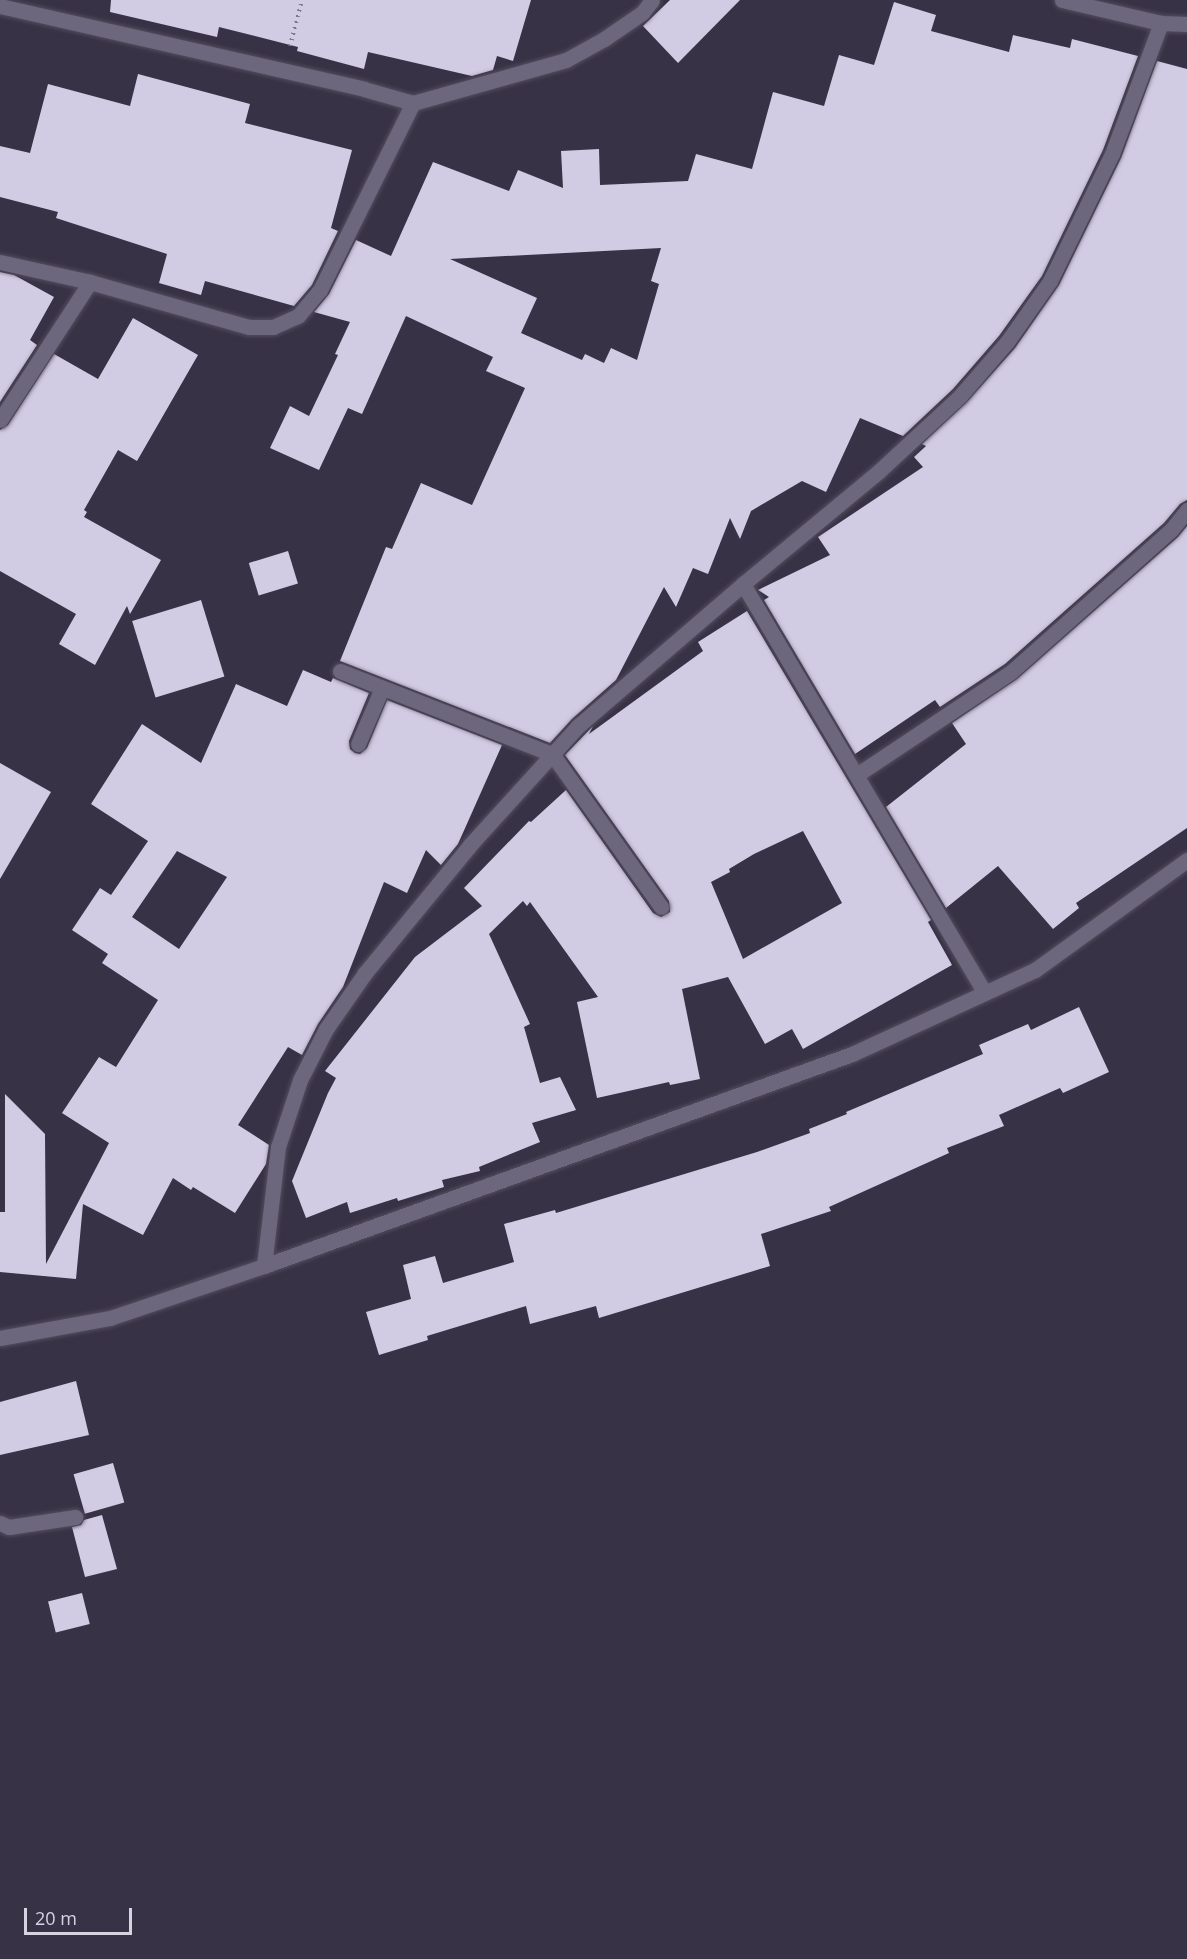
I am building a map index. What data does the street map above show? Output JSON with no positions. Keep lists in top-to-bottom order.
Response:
{
  "scale_bar": "20 m"
}
